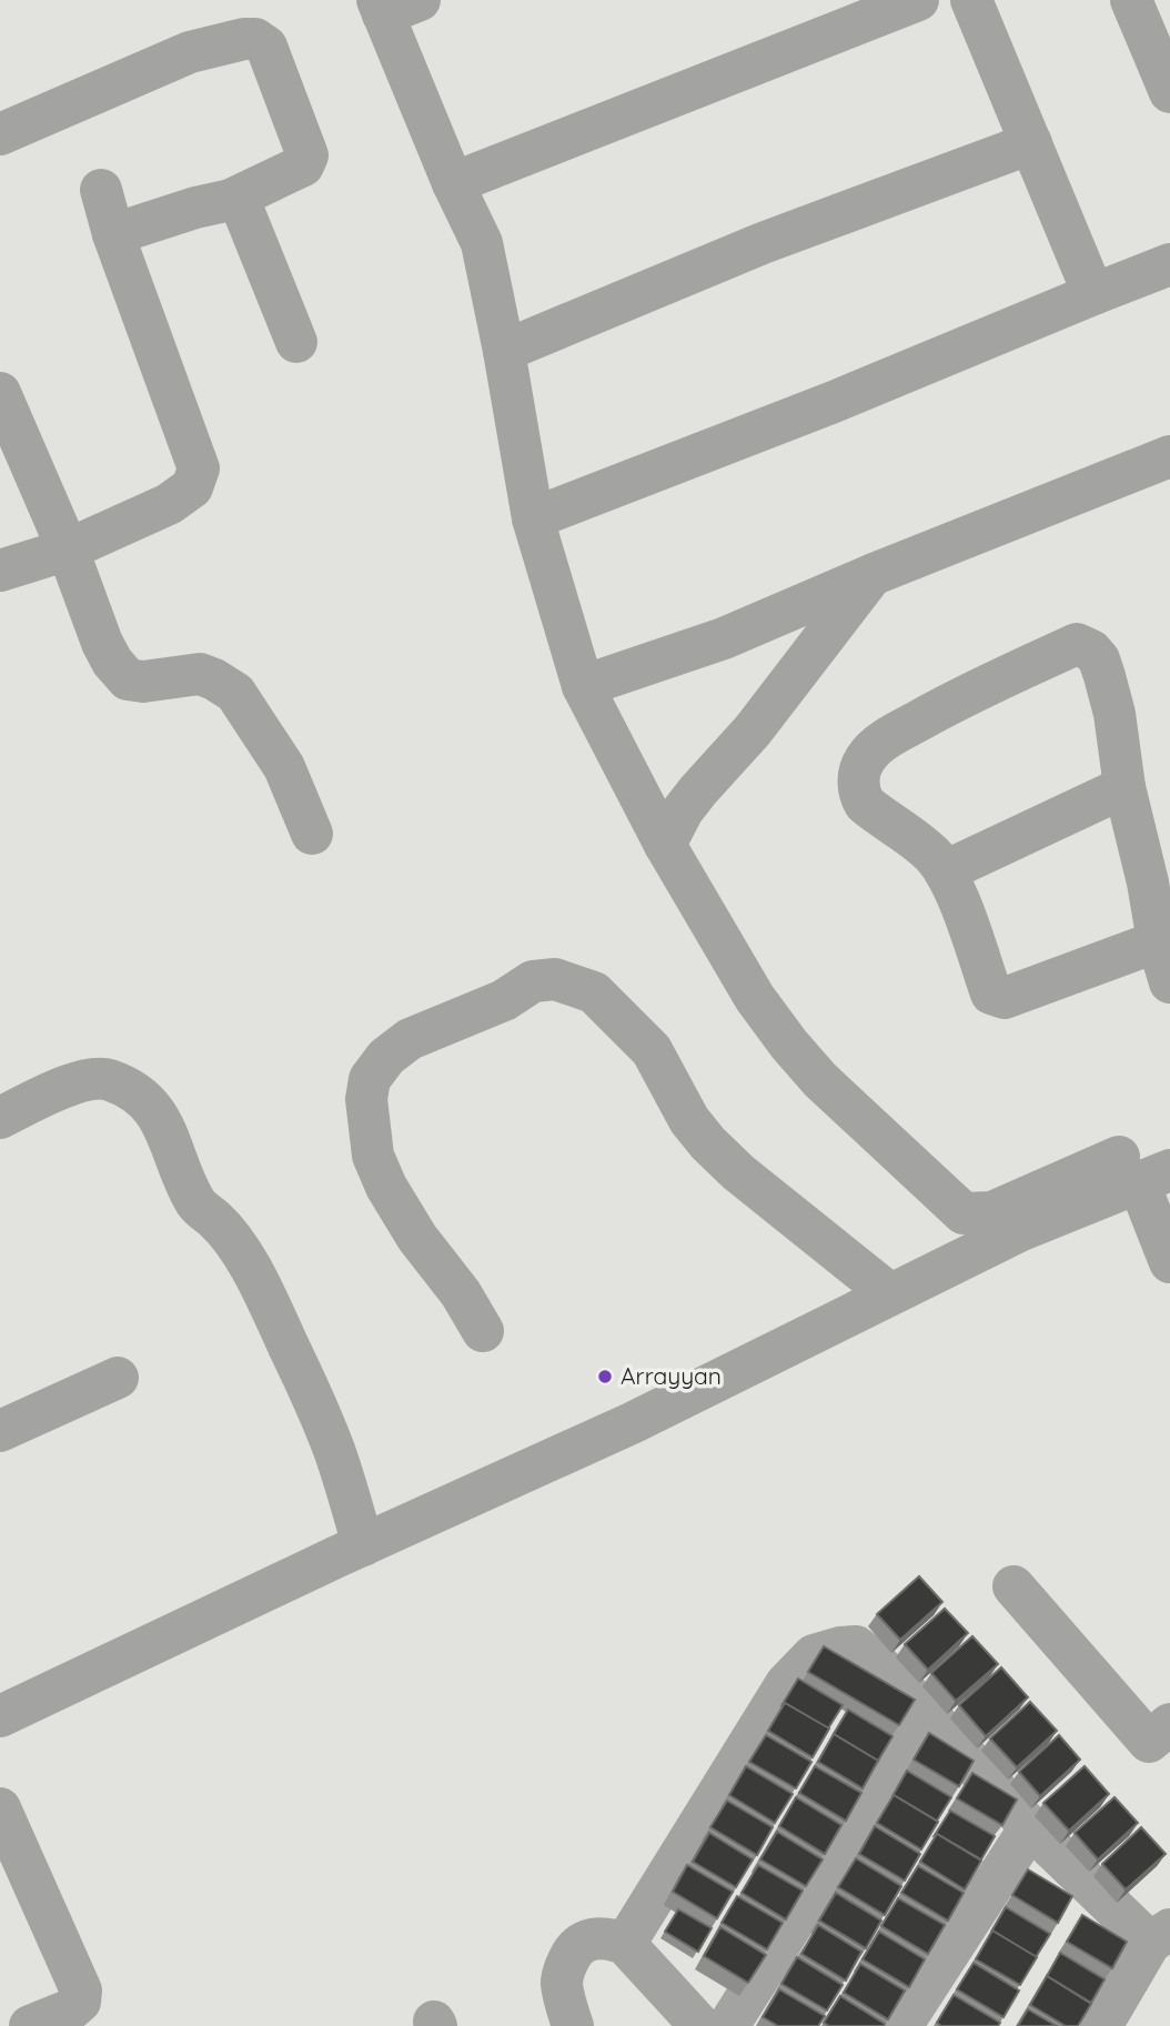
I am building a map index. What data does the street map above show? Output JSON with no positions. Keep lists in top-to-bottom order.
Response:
{
  "places": ["Arrayyan"]
}
